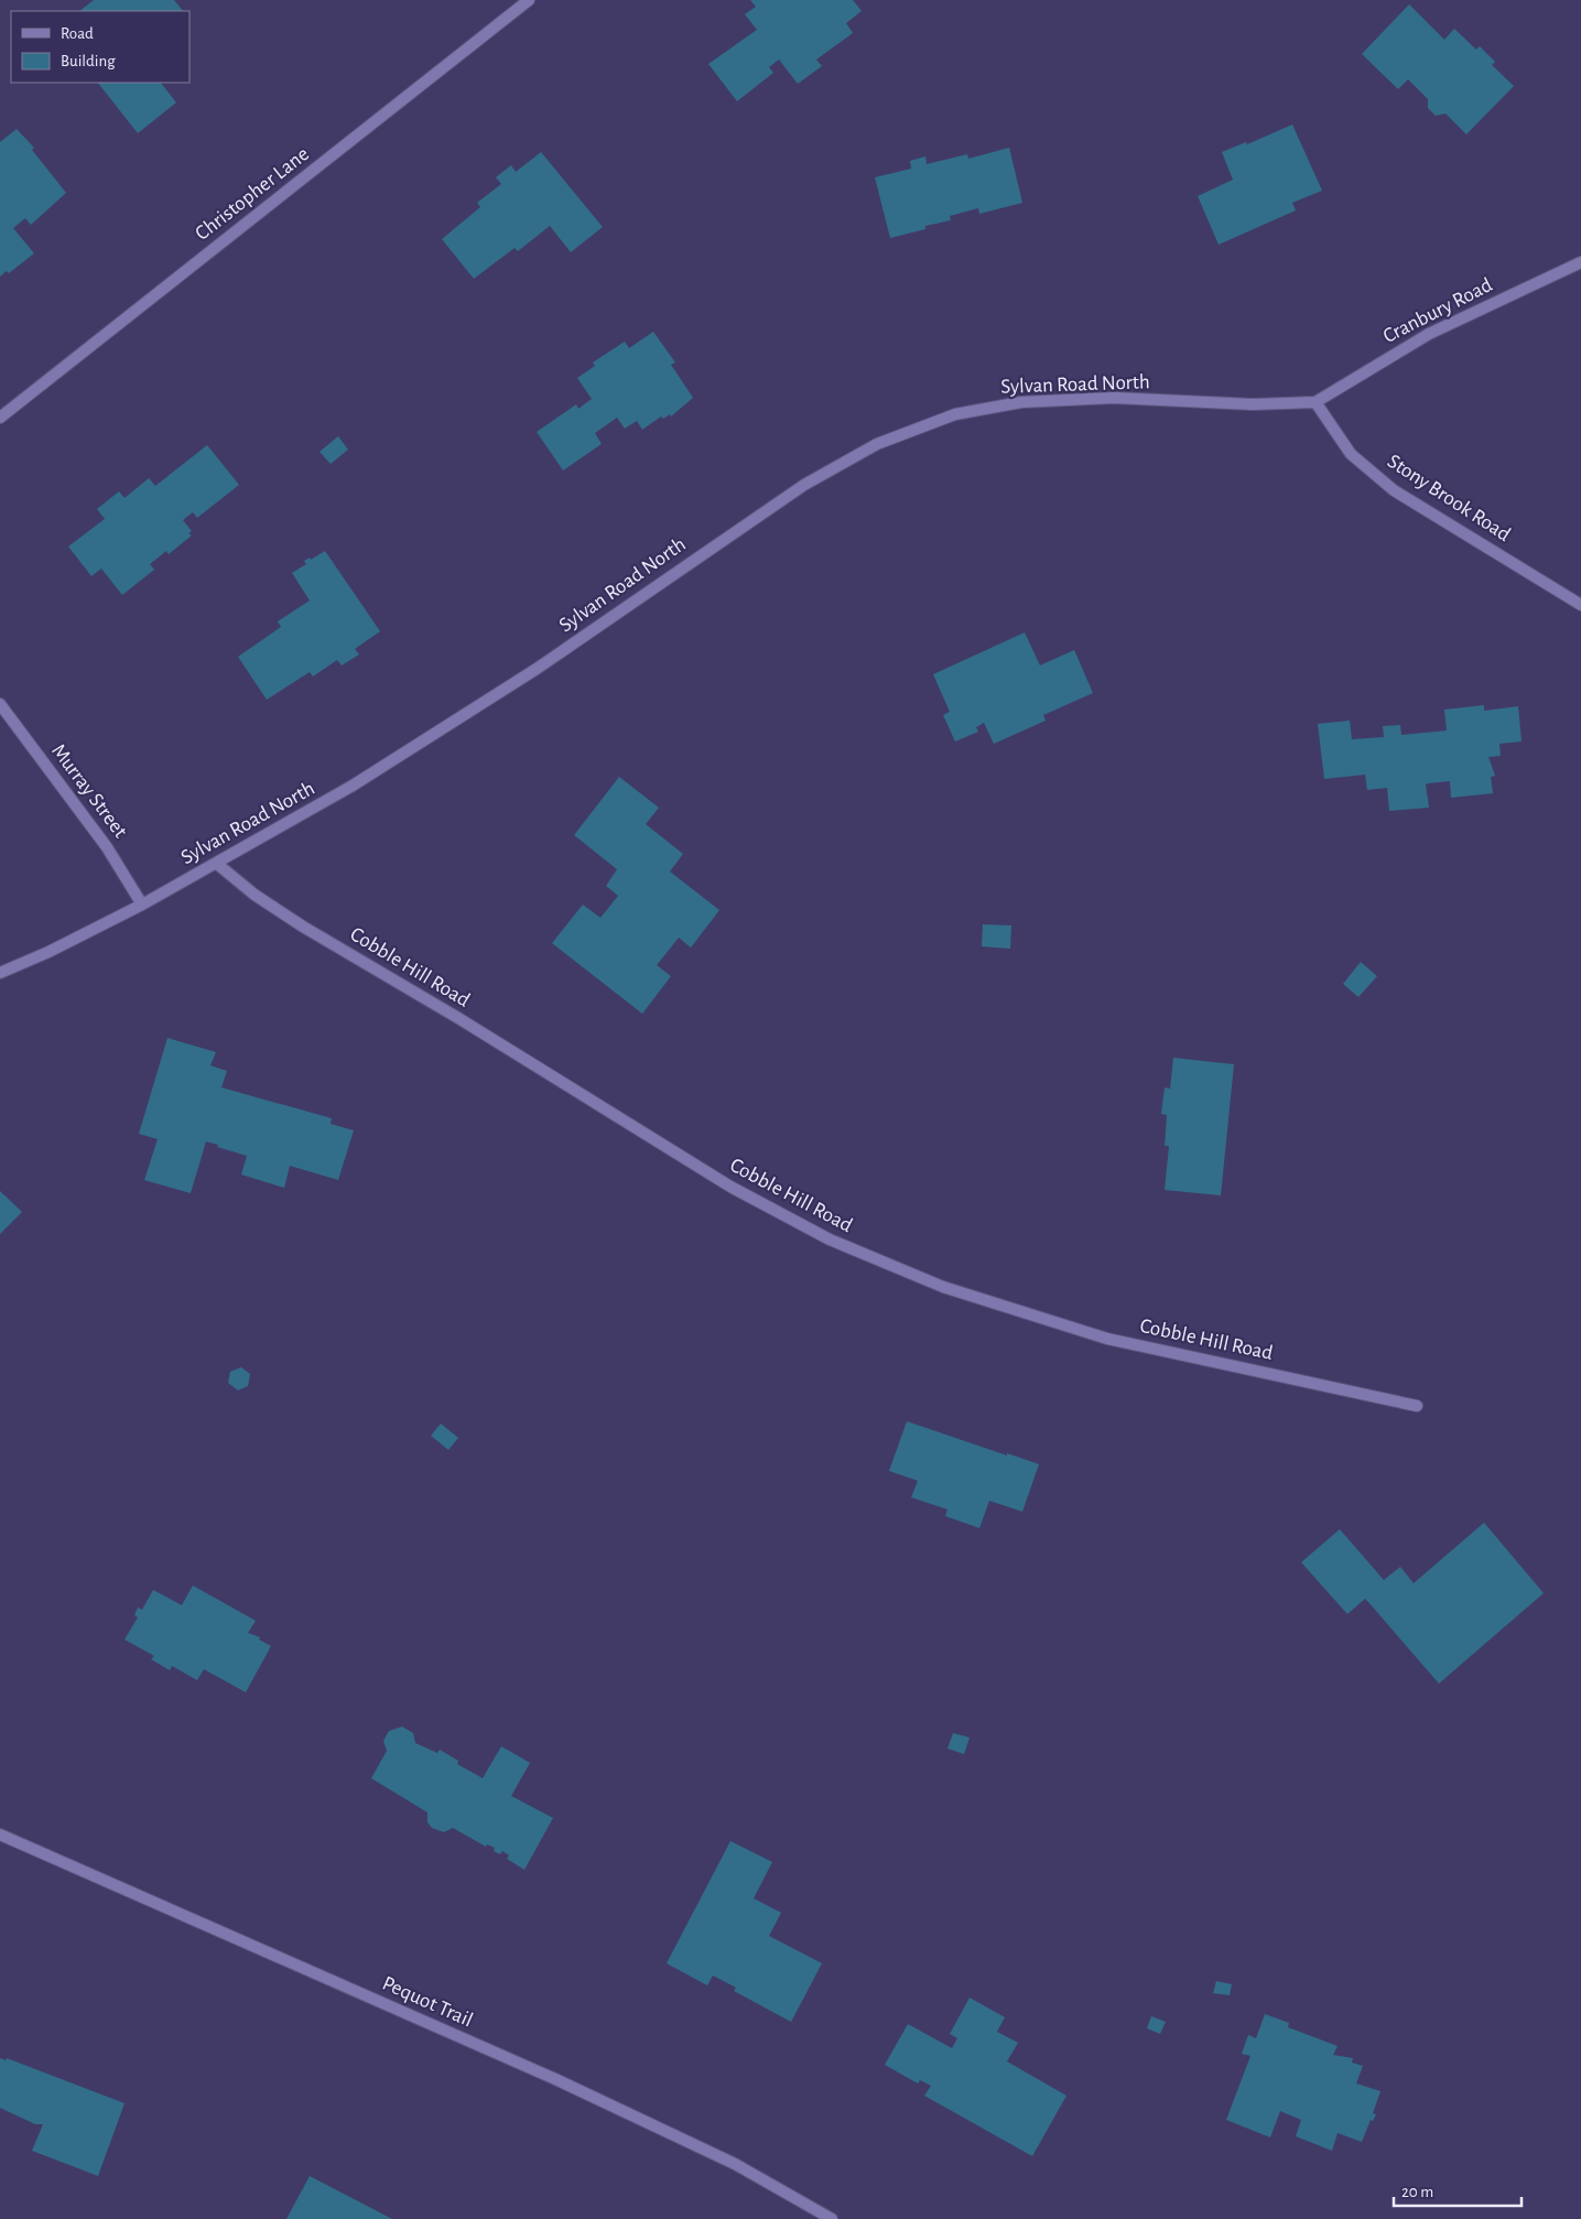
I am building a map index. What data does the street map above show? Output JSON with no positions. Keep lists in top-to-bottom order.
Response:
{
  "streets": {
    "street": [
      "Christopher Lane",
      "Cranbury Road",
      "Sylvan Road North",
      "Stony Brook Road",
      "Murray Street",
      "Cobble Hill Road",
      "Pequot Trail"
    ]
  },
  "crossings": [
    ["Cranbury Road", "Sylvan Road North"],
    ["Cranbury Road", "Stony Brook Road"],
    ["Sylvan Road North", "Stony Brook Road"],
    ["Sylvan Road North", "Murray Street"],
    ["Sylvan Road North", "Cobble Hill Road"]
  ],
  "legend": ["Road", "Building"],
  "scale_bar": "20 m"
}
